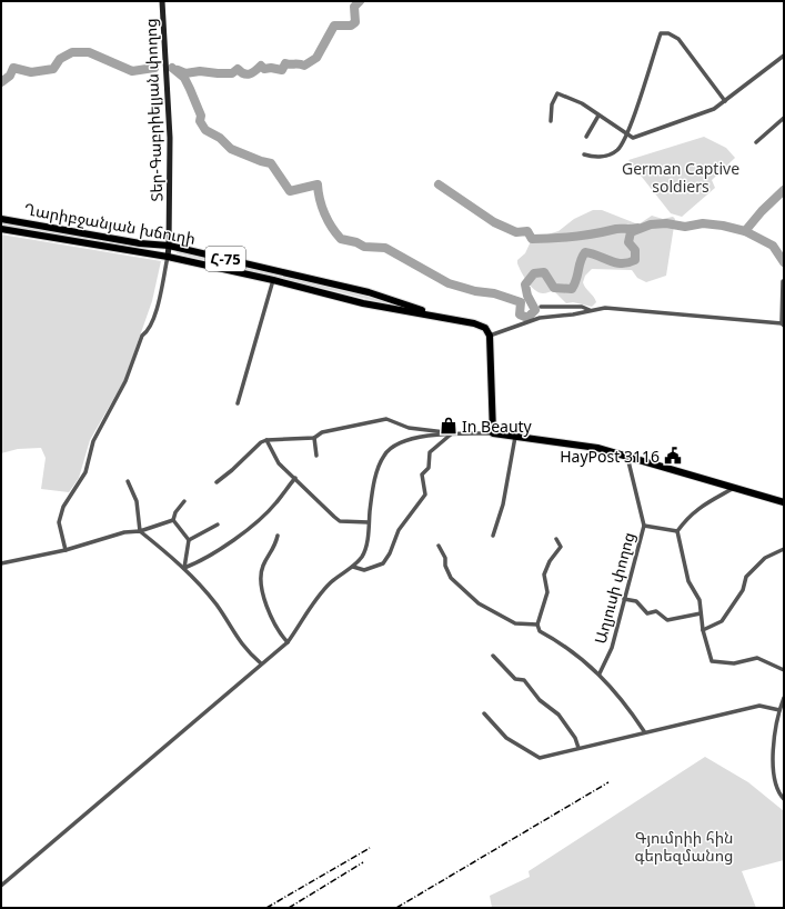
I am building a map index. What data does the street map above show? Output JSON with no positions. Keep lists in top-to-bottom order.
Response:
{
  "streets": {
    "highway": ["Ղարիբջանյան խճուղի", "Հ-75"],
    "main road": ["Տեր-Գաբրիելյան փողոց"],
    "street": ["Աղյուսի փողոց"]
  },
  "crossings": [
    ["Տեր-Գաբրիելյան փողոց", "Ղարիբջանյան խճուղի"]
  ],
  "parks": ["German Captive soldiers", "Գյումրիի հին գերեզմանոց"],
  "places": {
    "shop": ["In Beauty"],
    "public building": ["HayPost 3116"]
  }
}
